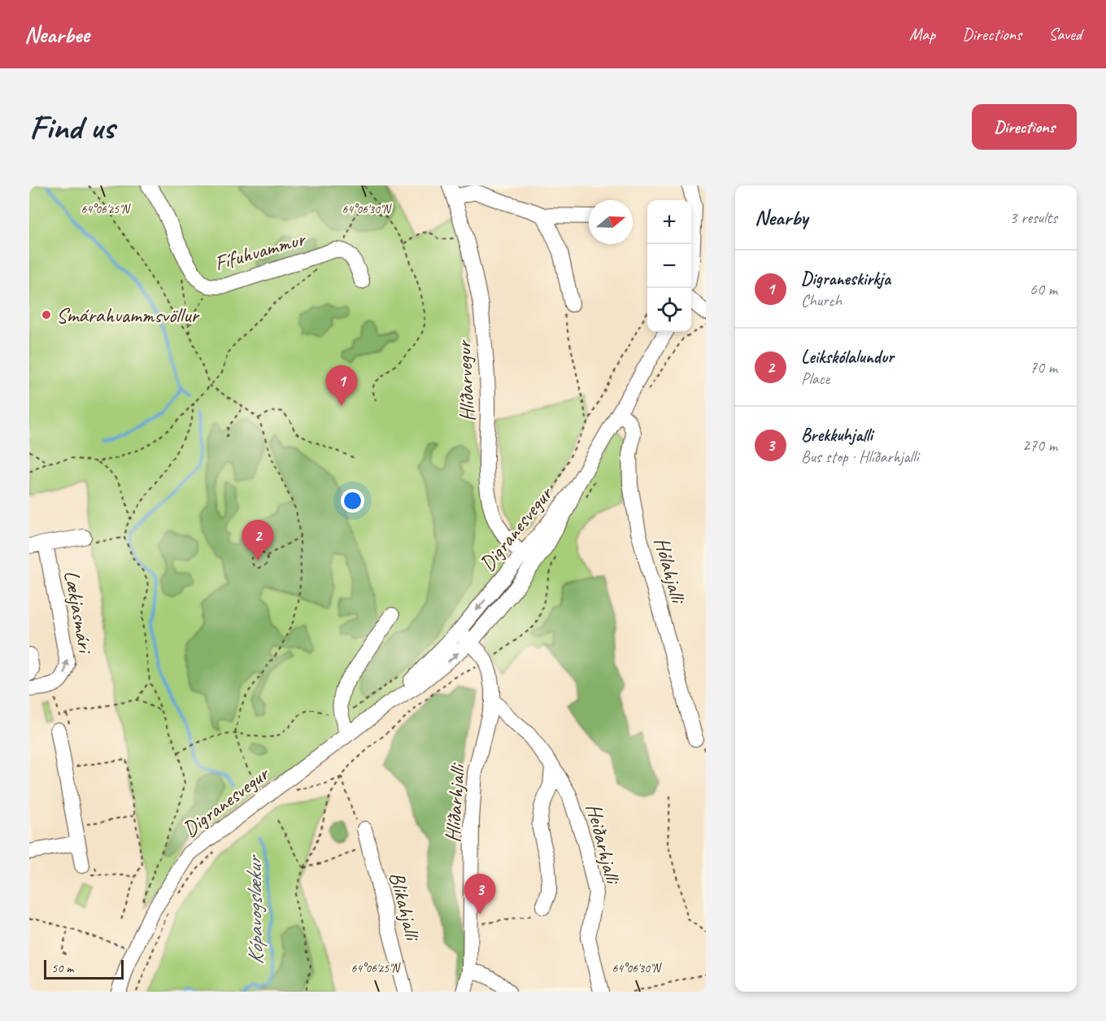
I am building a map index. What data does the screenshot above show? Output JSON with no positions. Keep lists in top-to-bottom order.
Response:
{
  "streets": {
    "street": [
      "Fífuhvammur",
      "Hlíðarvegur",
      "Digranesvegur",
      "Hólahjalli",
      "Lækjasmári",
      "Hlíðarhjalli",
      "Heiðarhjalli",
      "Blikahjalli"
    ]
  },
  "crossings": [
    ["Hlíðarvegur", "Digranesvegur"],
    ["Digranesvegur", "Hólahjalli"],
    ["Digranesvegur", "Hlíðarhjalli"],
    ["Hlíðarhjalli", "Heiðarhjalli"]
  ],
  "one_way": ["Lækjasmári"],
  "water": ["Kópavogslækur"],
  "places": ["Smárahvammsvöllur"],
  "scale_bar": "50 m",
  "north": "right",
  "page": {
    "header": "Nearbee",
    "nav": ["Map", "Directions", "Saved"],
    "buttons": "Directions",
    "title": "Find us",
    "heading": ["Nearby", "3 results"],
    "map_buttons": ["+", "−"],
    "list": [
      {
        "mark": "1",
        "name": "Digraneskirkja",
        "note": "Church",
        "value": "60 m"
      },
      {
        "mark": "2",
        "name": "Leikskólalundur",
        "note": "Place",
        "value": "70 m"
      },
      {
        "mark": "3",
        "name": "Brekkuhjalli",
        "note": "Bus stop · Hlíðarhjalli",
        "value": "270 m"
      }
    ],
    "pins": ["1", "2", "3"],
    "scale": "50 m"
  },
  "coordinates": ["64°06'25\"N", "64°06'30\"N"]
}
